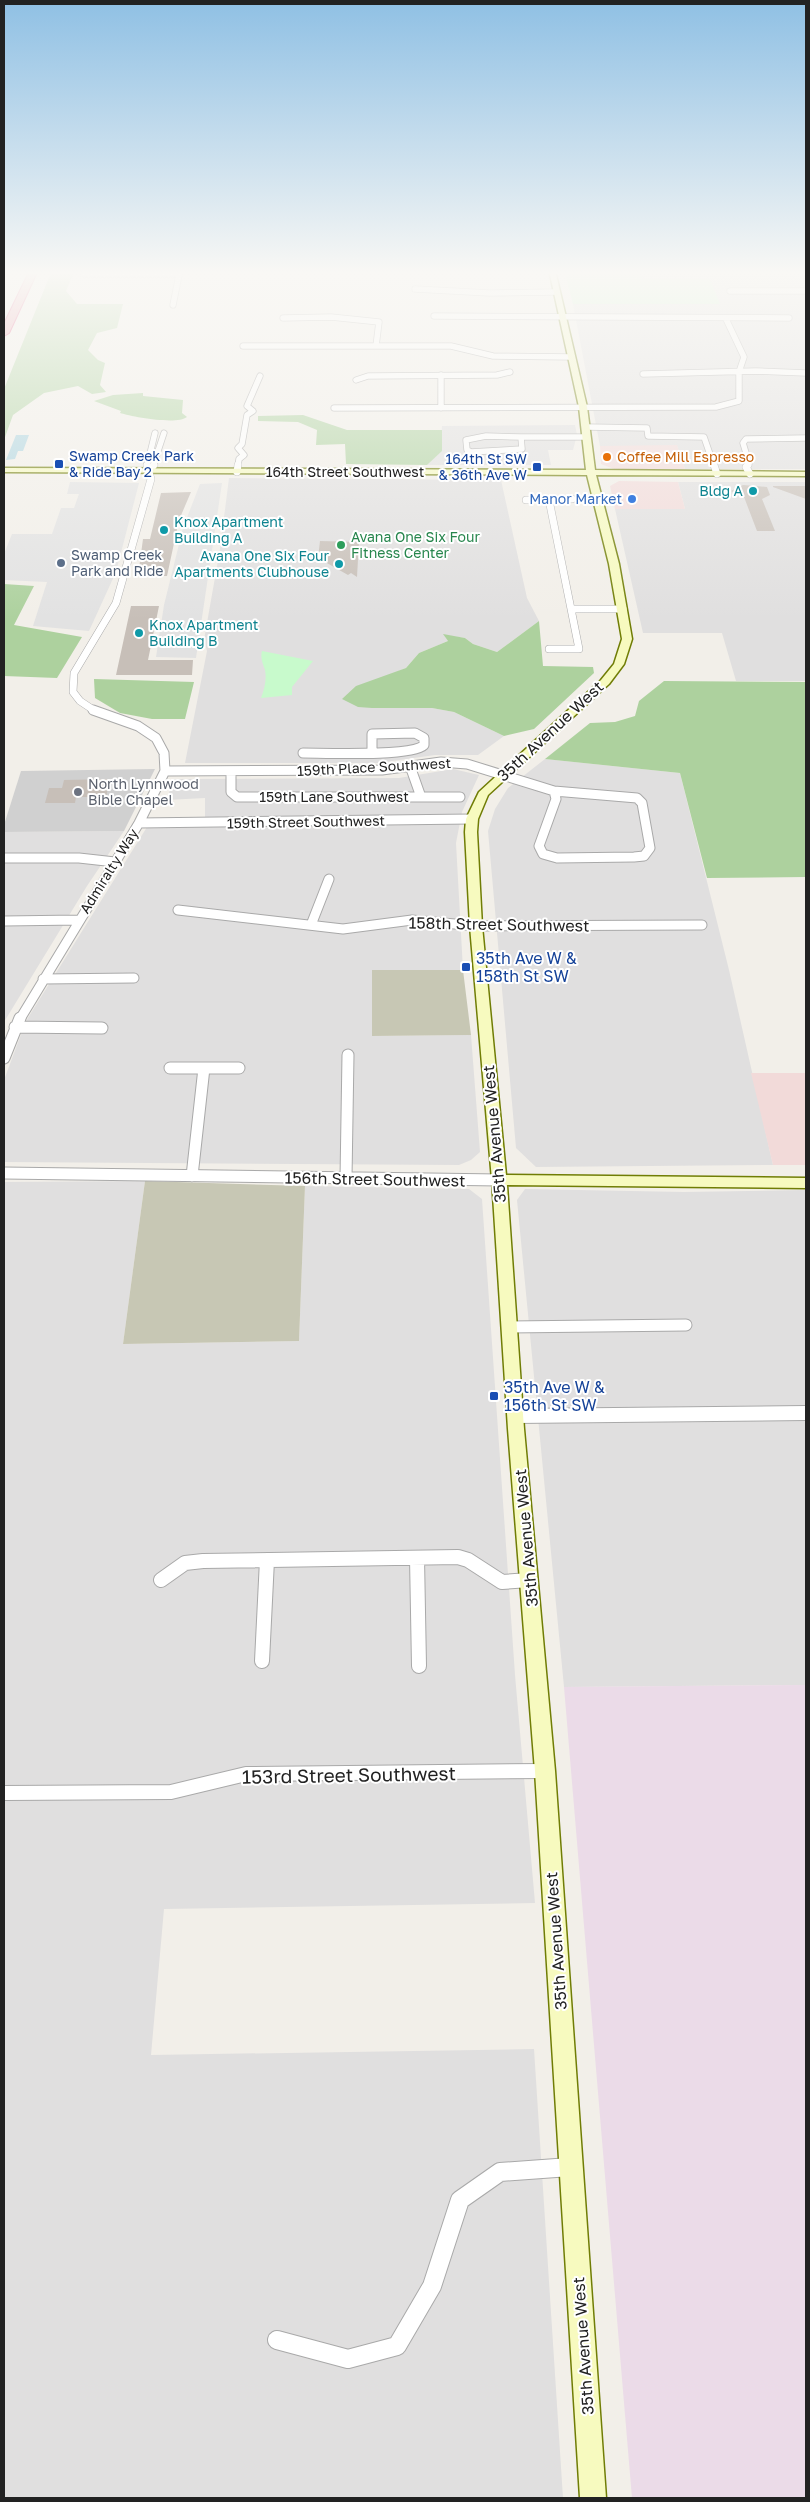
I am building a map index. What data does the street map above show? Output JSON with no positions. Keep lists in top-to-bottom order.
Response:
{
  "streets": {
    "street": [
      "164th Street Southwest",
      "35th Avenue West",
      "159th Place Southwest",
      "159th Lane Southwest",
      "159th Street Southwest",
      "Admiralty Way",
      "158th Street Southwest",
      "156th Street Southwest",
      "153rd Street Southwest"
    ]
  },
  "crossings": [
    ["35th Avenue West", "159th Place Southwest"],
    ["35th Avenue West", "159th Street Southwest"],
    ["35th Avenue West", "158th Street Southwest"],
    ["35th Avenue West", "156th Street Southwest"],
    ["35th Avenue West", "153rd Street Southwest"],
    ["159th Place Southwest", "159th Lane Southwest"],
    ["159th Place Southwest", "Admiralty Way"],
    ["159th Street Southwest", "Admiralty Way"]
  ],
  "places": {
    "other": [
      "Coffee Mill Espresso",
      "Bldg A",
      "Manor Market",
      "Knox Apartment Building A",
      "Avana One Six Four Fitness Center",
      "Swamp Creek Park and Ride",
      "Avana One Six Four Apartments Clubhouse",
      "Knox Apartment Building B",
      "North Lynnwood Bible Chapel"
    ],
    "transit": [
      "Swamp Creek Park & Ride Bay 2",
      "164th St SW & 36th Ave W",
      "35th Ave W & 158th St SW",
      "35th Ave W & 156th St SW"
    ]
  }
}
